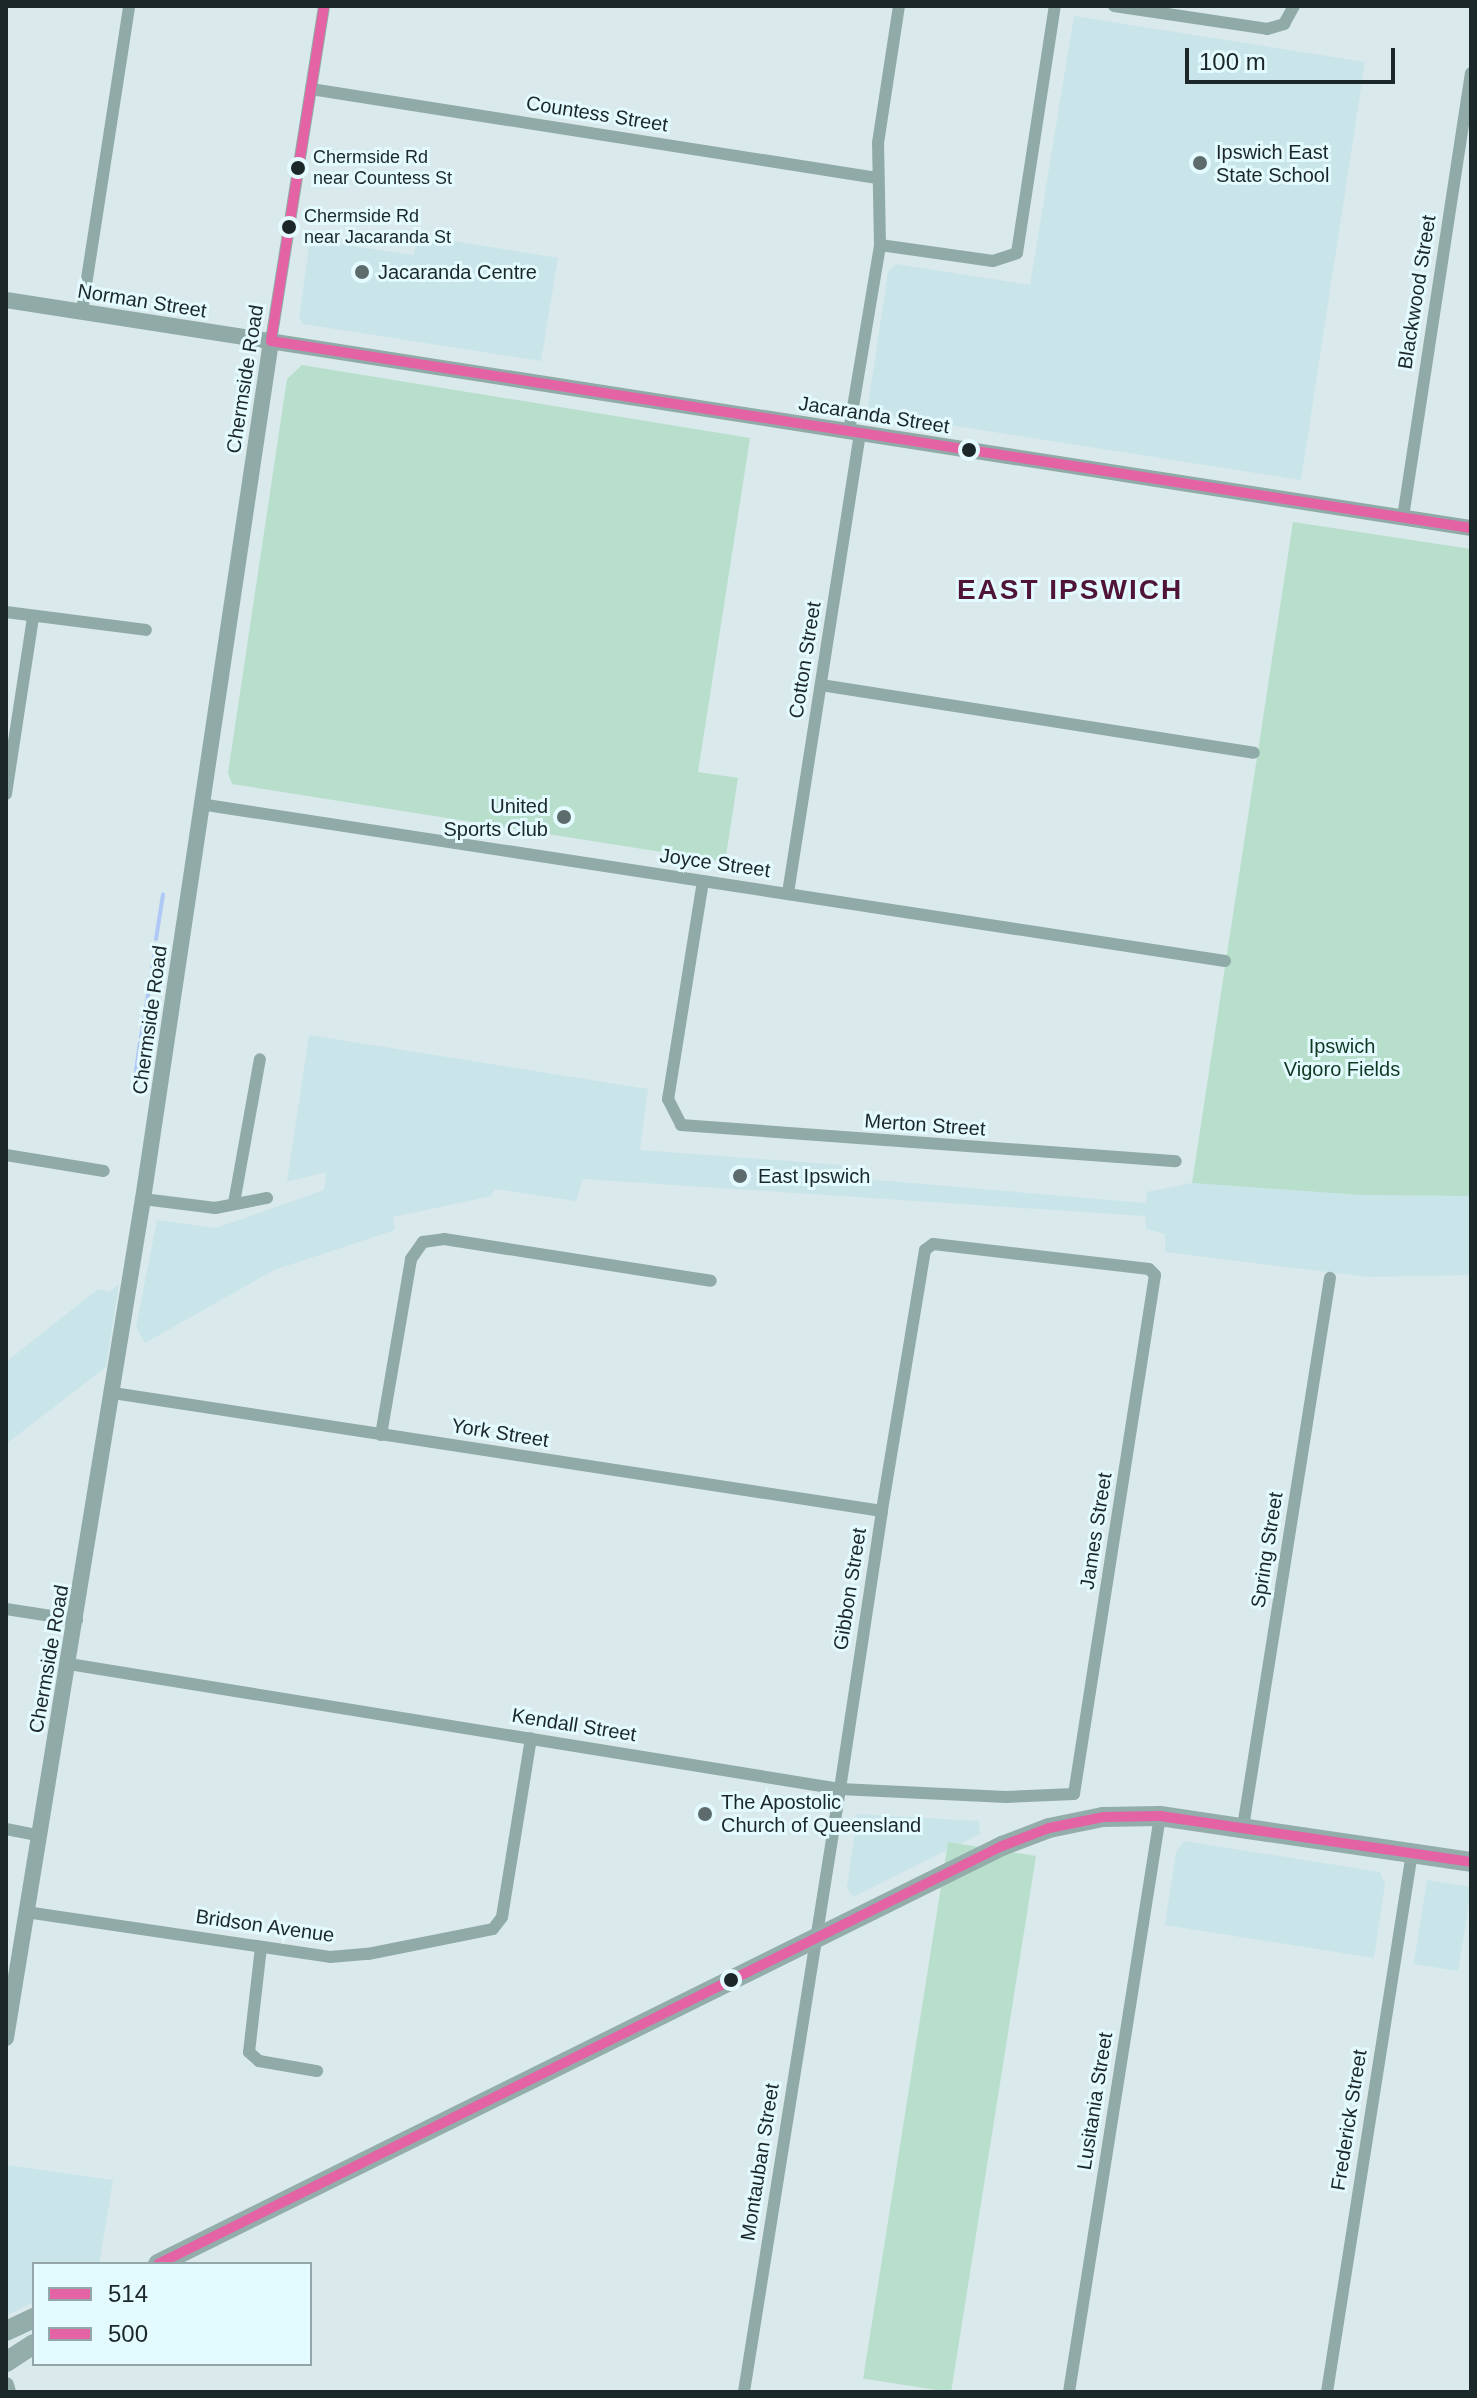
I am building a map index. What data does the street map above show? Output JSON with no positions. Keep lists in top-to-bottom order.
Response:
{
  "streets": {
    "street": [
      "Countess Street",
      "Blackwood Street",
      "Norman Street",
      "Chermside Road",
      "Jacaranda Street",
      "Cotton Street",
      "Joyce Street",
      "Merton Street",
      "York Street",
      "James Street",
      "Spring Street",
      "Gibbon Street",
      "Kendall Street",
      "Bridson Avenue",
      "Lusitania Street",
      "Frederick Street",
      "Montauban Street"
    ]
  },
  "crossings": [
    ["Countess Street", "Chermside Road"],
    ["Countess Street", "Cotton Street"],
    ["Blackwood Street", "Jacaranda Street"],
    ["Norman Street", "Chermside Road"],
    ["Norman Street", "Jacaranda Street"],
    ["Chermside Road", "Jacaranda Street"],
    ["Chermside Road", "Joyce Street"],
    ["Chermside Road", "York Street"],
    ["Chermside Road", "Kendall Street"],
    ["Chermside Road", "Bridson Avenue"],
    ["Jacaranda Street", "Cotton Street"],
    ["Cotton Street", "Joyce Street"],
    ["Joyce Street", "Merton Street"],
    ["York Street", "Gibbon Street"],
    ["James Street", "Gibbon Street"],
    ["James Street", "Kendall Street"],
    ["Gibbon Street", "Kendall Street"],
    ["Gibbon Street", "Montauban Street"],
    ["Kendall Street", "Bridson Avenue"]
  ],
  "districts": ["EAST IPSWICH"],
  "parks": ["Ipswich Vigoro Fields"],
  "places": [
    "Ipswich East State School",
    "Chermside Rd near Countess St",
    "Chermside Rd near Jacaranda St",
    "Jacaranda Centre",
    "United Sports Club",
    "East Ipswich",
    "The Apostolic Church of Queensland"
  ],
  "lines": ["transit line 514", "transit line 500"],
  "legend": ["514", "500"],
  "scale_bar": "100 m"
}
